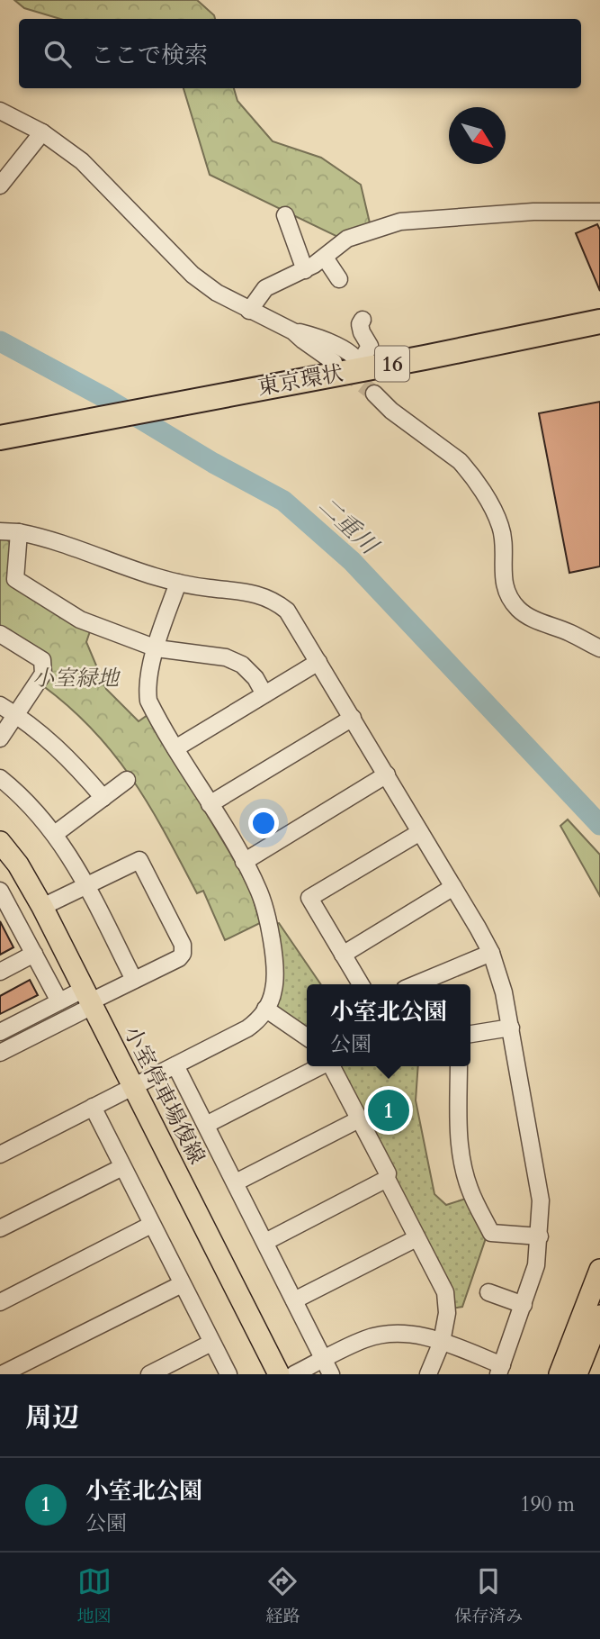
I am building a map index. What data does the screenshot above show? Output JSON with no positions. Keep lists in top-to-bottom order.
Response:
{
  "streets": {
    "highway": ["16", "東京環状"],
    "main road": ["小室停車場復線"]
  },
  "water": ["二重川"],
  "parks": ["小室緑地"],
  "north": "bottom right",
  "page": {
    "search": "ここで検索",
    "popup": ["小室北公園", "公園"],
    "pins": "1",
    "heading": "周辺",
    "list": [
      {
        "mark": "1",
        "name": "小室北公園",
        "note": "公園",
        "value": "190 m"
      }
    ],
    "nav": ["地図", "経路", "保存済み"]
  }
}
